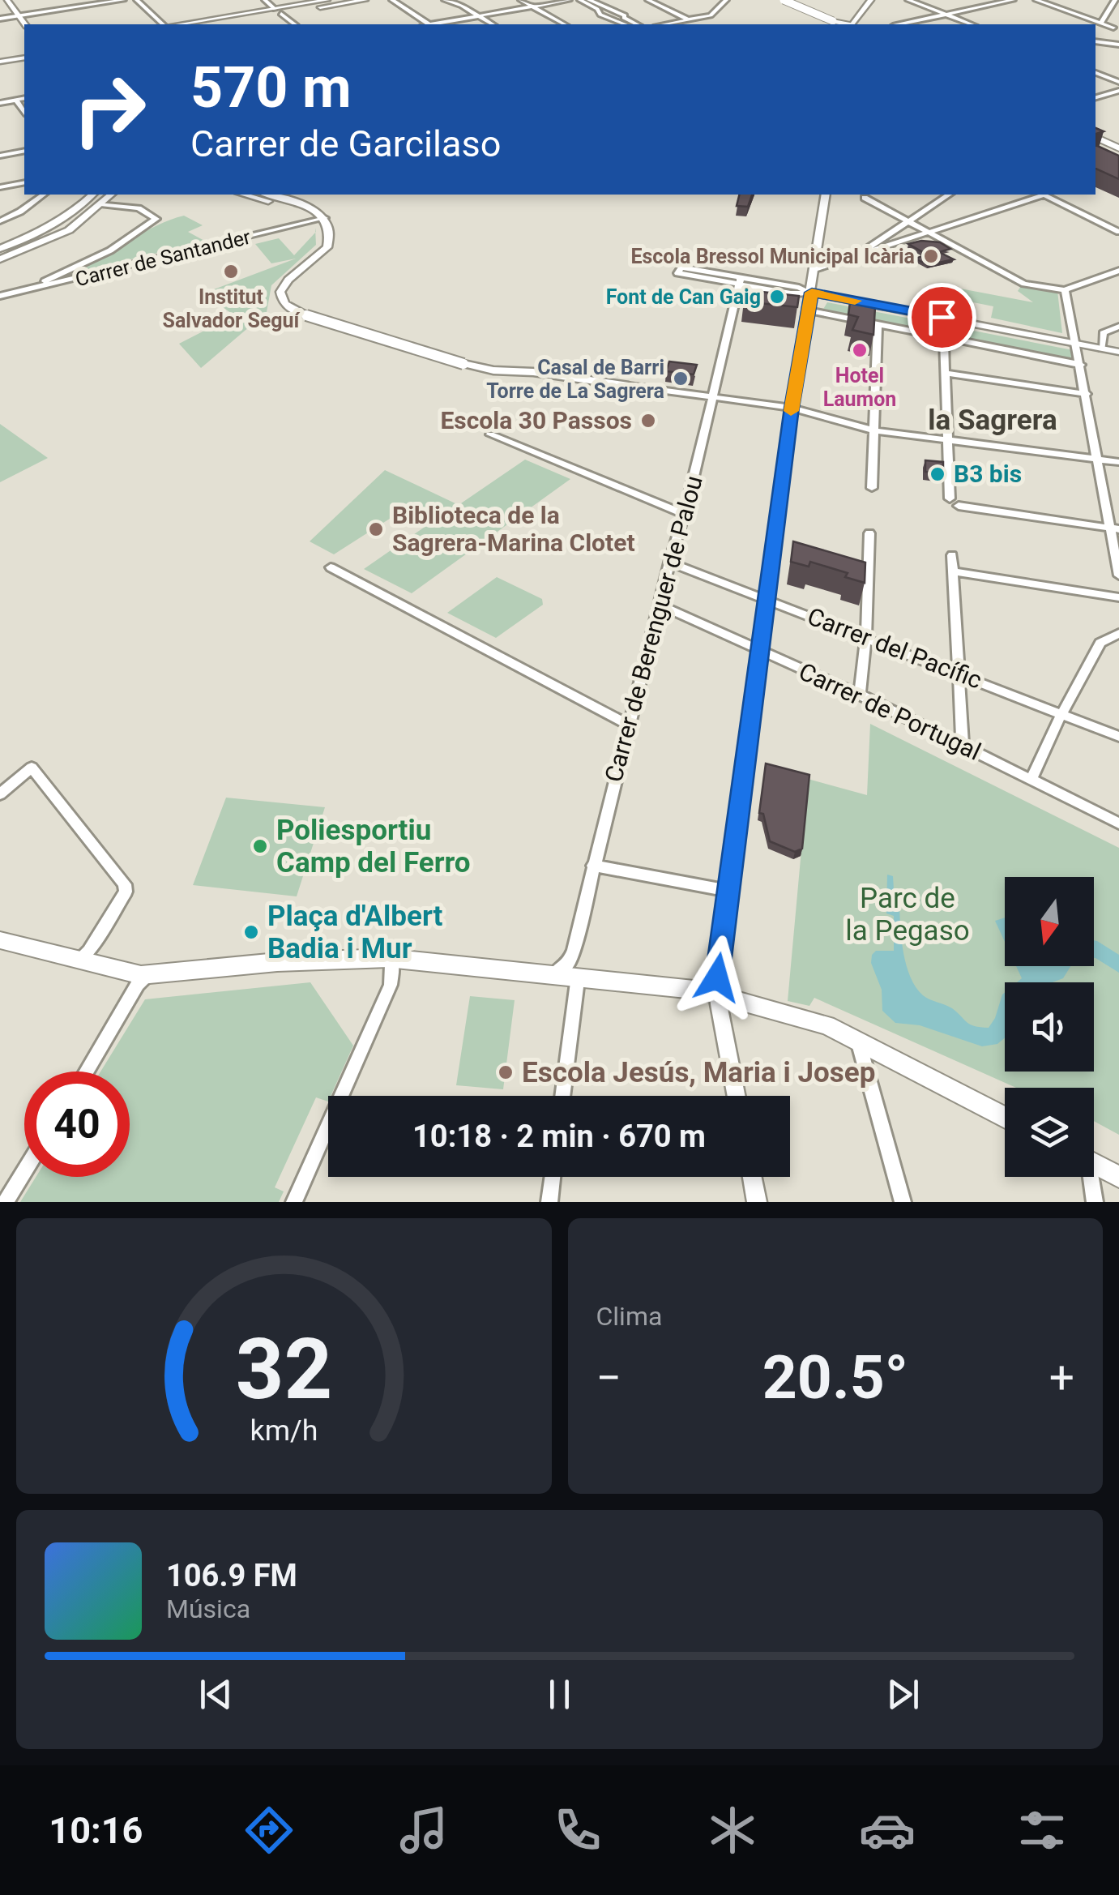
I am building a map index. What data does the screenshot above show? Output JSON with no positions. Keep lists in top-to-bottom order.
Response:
{
  "streets": {
    "street": [
      "Carrer de Santander",
      "Carrer de Berenguer de Palou",
      "Carrer del Pacífic",
      "Carrer de Portugal"
    ]
  },
  "crossings": [
    ["Carrer de Berenguer de Palou", "Carrer del Pacífic"],
    ["Carrer de Berenguer de Palou", "Carrer de Portugal"]
  ],
  "districts": ["la Sagrera"],
  "parks": ["Parc de la Pegaso"],
  "places": [
    "Escola Bressol Municipal Icària",
    "Institut Salvador Seguí",
    "Font de Can Gaig",
    "Hotel Laumon",
    "Casal de Barri Torre de La Sagrera",
    "Escola 30 Passos",
    "B3 bis",
    "Biblioteca de la Sagrera-Marina Clotet",
    "Poliesportiu Camp del Ferro",
    "Plaça d'Albert Badia i Mur",
    "Escola Jesús, Maria i Josep"
  ],
  "north": "bottom",
  "page": {
    "turn": ["570 m", "Carrer de Garcilaso"],
    "limit": "40",
    "trip": "10:18 · 2 min · 670 m",
    "tile": "Clima",
    "heat": ["−", "20.5°", "+"],
    "song": ["106.9 FM", "Música"],
    "tabs": "10:16",
    "gauge": ["32", "km/h"]
  }
}
